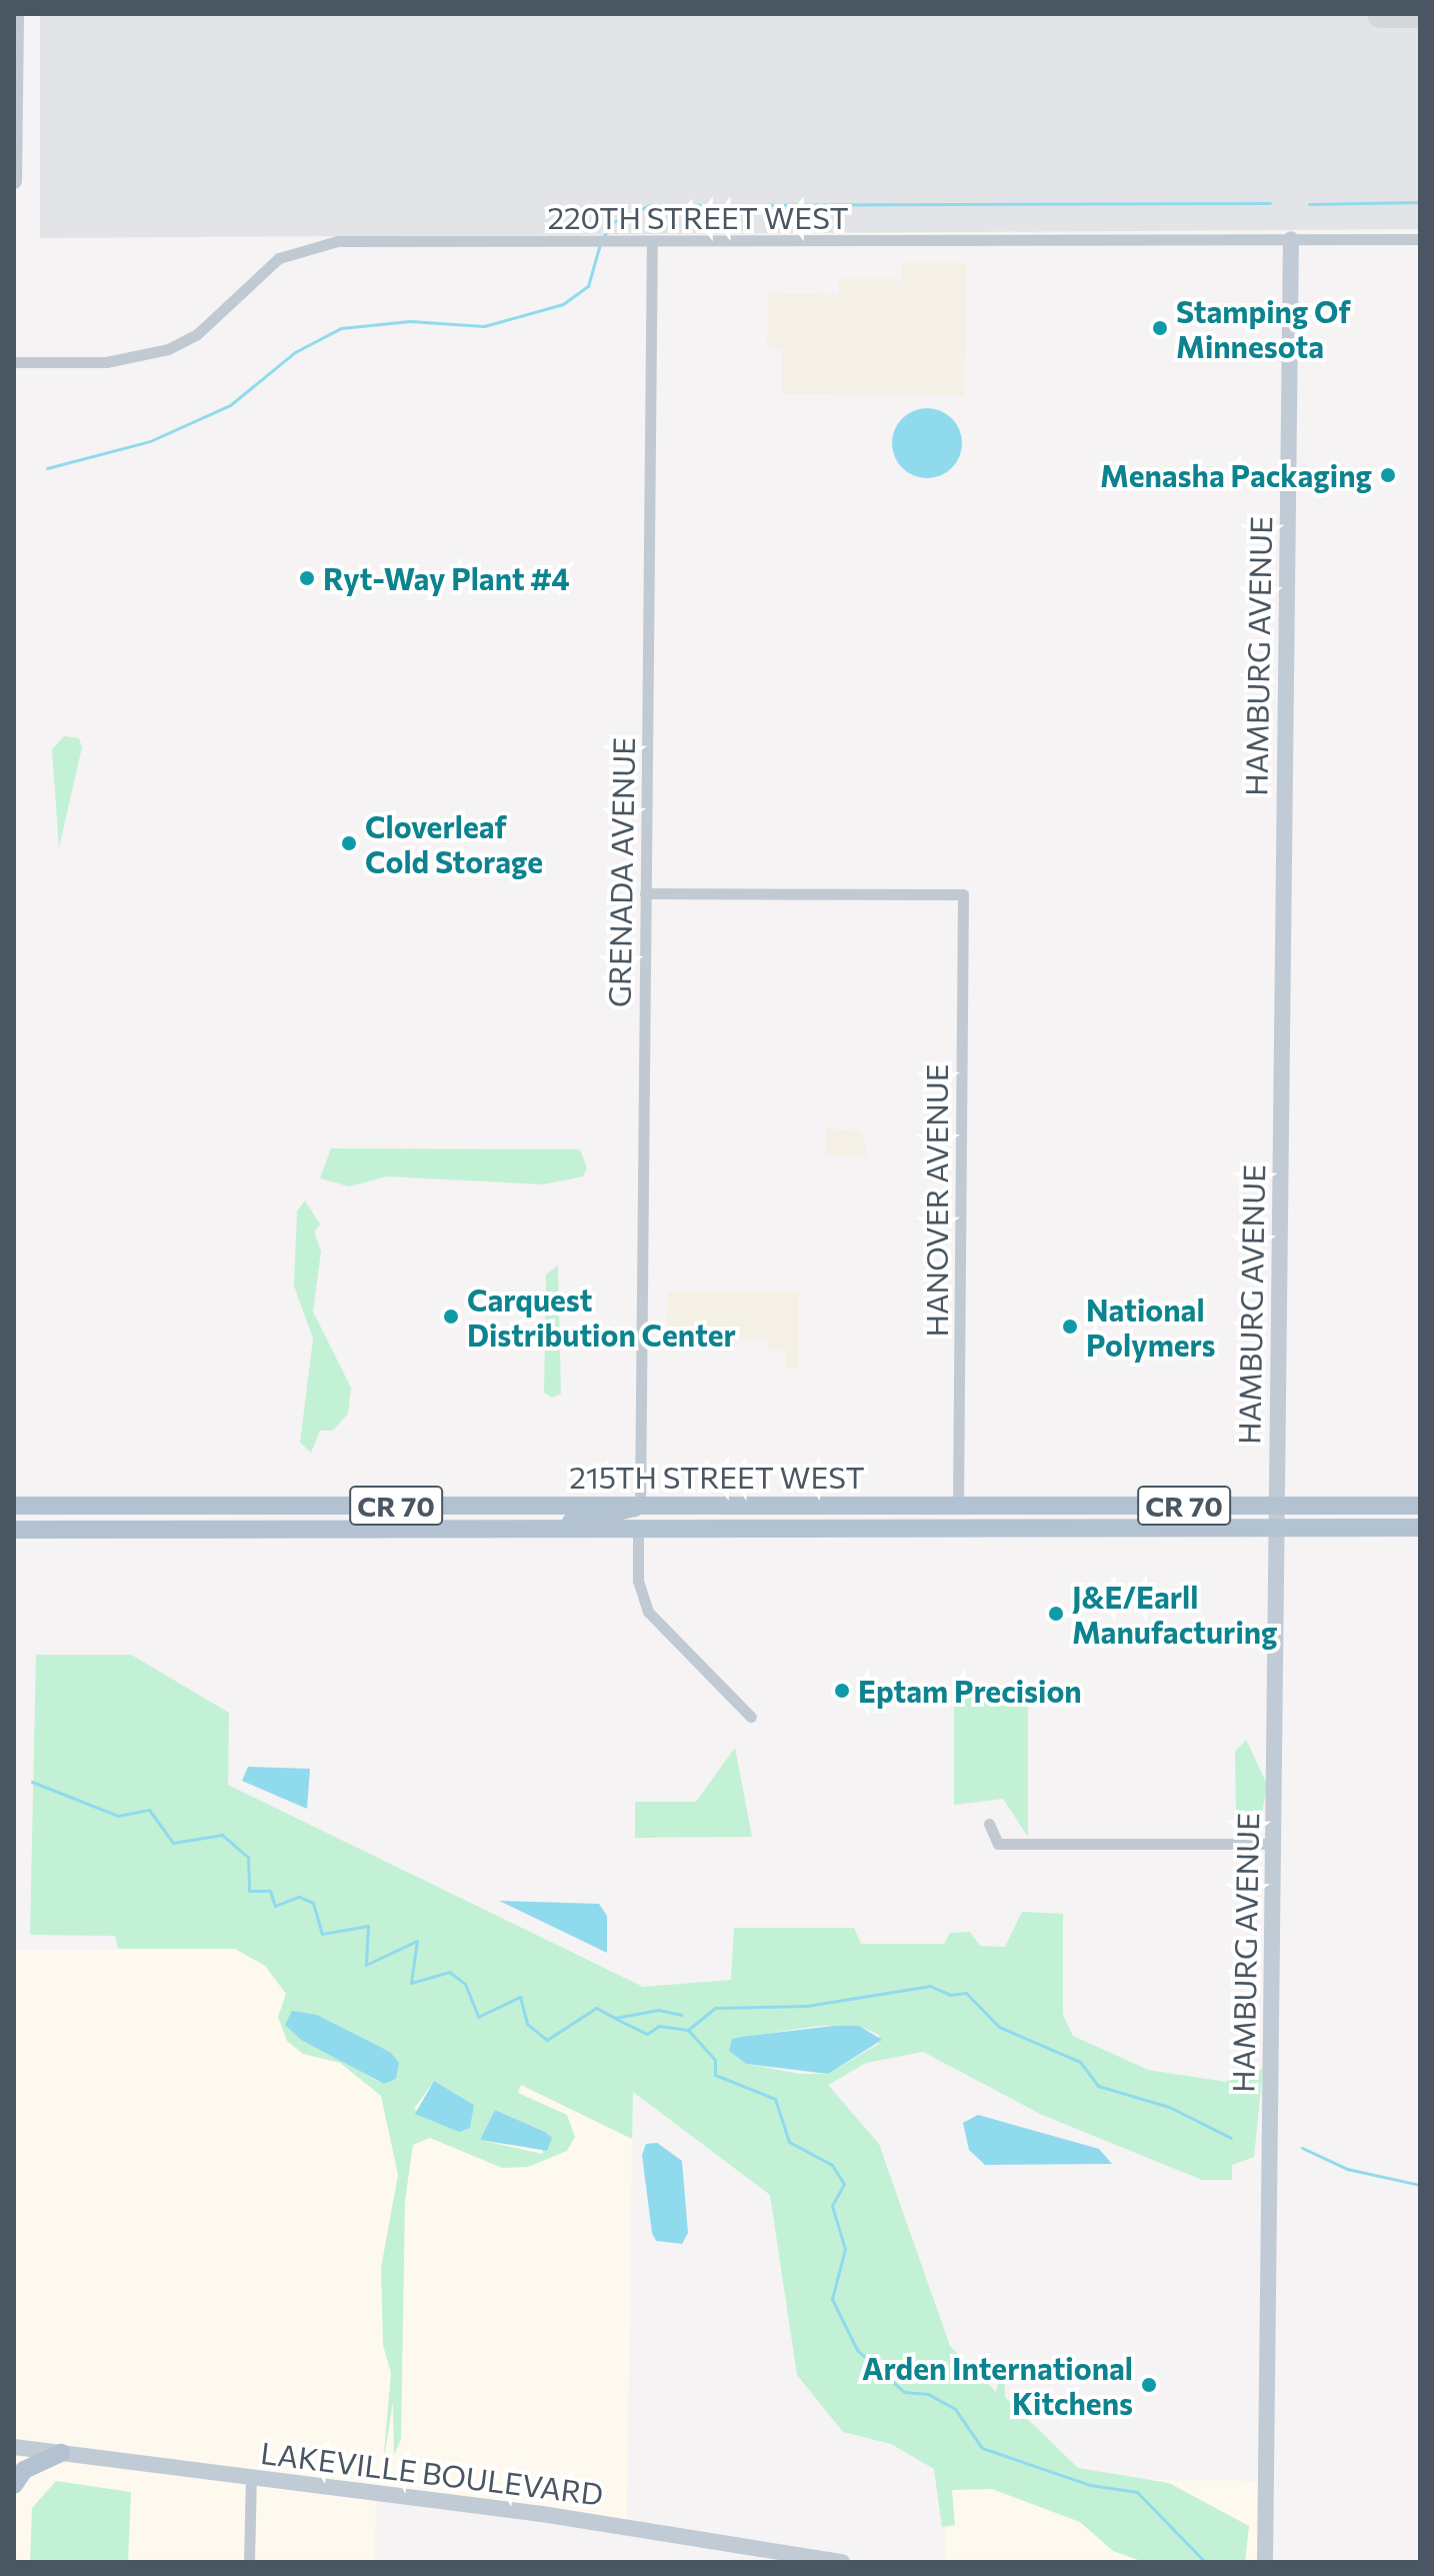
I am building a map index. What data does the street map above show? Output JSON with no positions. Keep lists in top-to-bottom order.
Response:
{
  "streets": {
    "main road": ["215TH STREET WEST", "CR 70"],
    "street": [
      "220TH STREET WEST",
      "HAMBURG AVENUE",
      "GRENADA AVENUE",
      "HANOVER AVENUE",
      "LAKEVILLE BOULEVARD"
    ]
  },
  "crossings": [
    ["220TH STREET WEST", "HAMBURG AVENUE"],
    ["220TH STREET WEST", "GRENADA AVENUE"],
    ["HAMBURG AVENUE", "215TH STREET WEST"],
    ["GRENADA AVENUE", "HANOVER AVENUE"],
    ["GRENADA AVENUE", "215TH STREET WEST"],
    ["HANOVER AVENUE", "215TH STREET WEST"]
  ],
  "places": [
    "Stamping Of Minnesota",
    "Menasha Packaging",
    "Ryt-Way Plant #4",
    "Cloverleaf Cold Storage",
    "Carquest Distribution Center",
    "National Polymers",
    "J&E/Earll Manufacturing",
    "Eptam Precision",
    "Arden International Kitchens"
  ]
}
